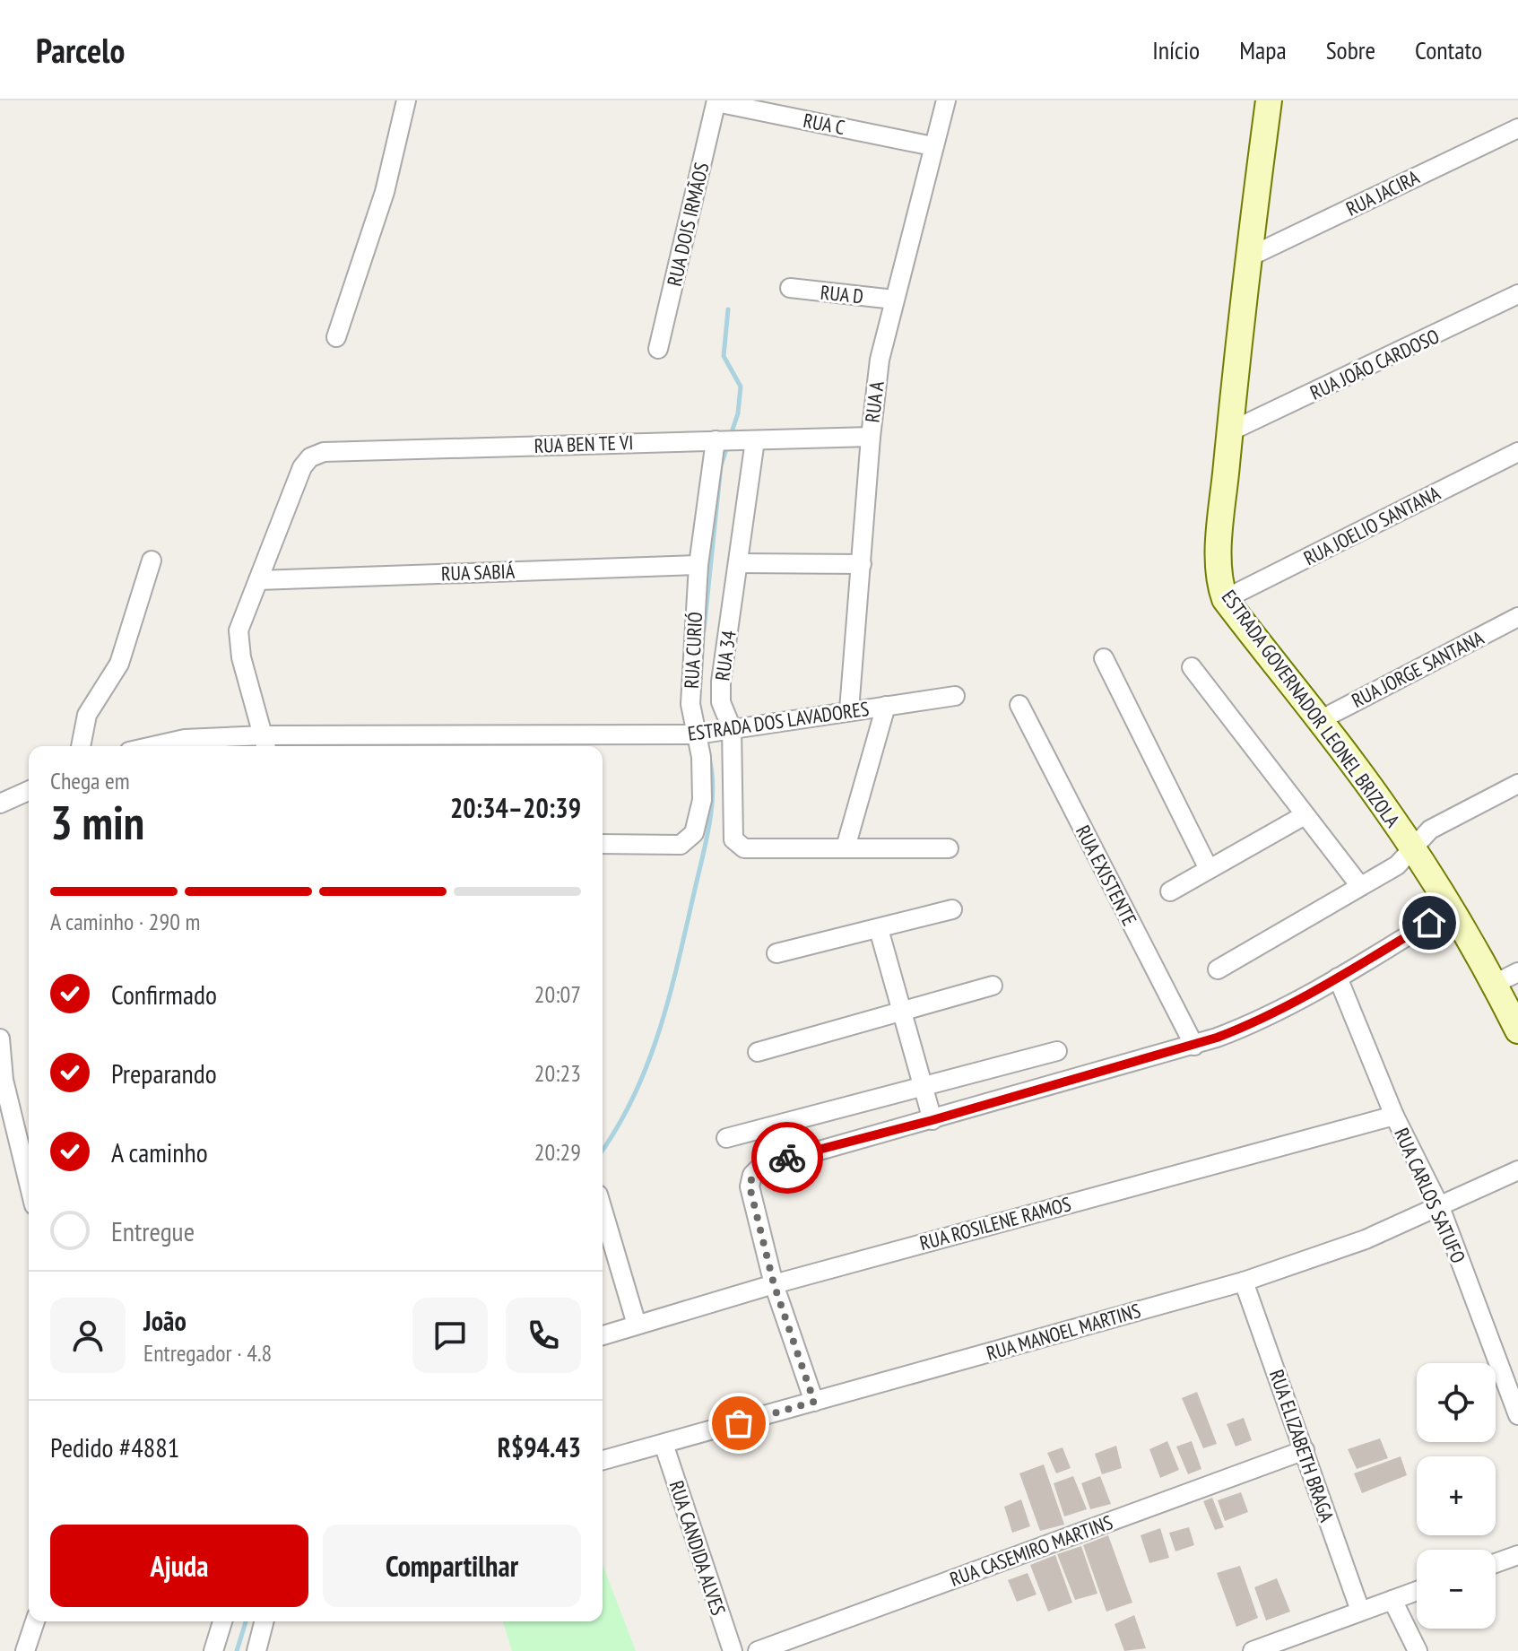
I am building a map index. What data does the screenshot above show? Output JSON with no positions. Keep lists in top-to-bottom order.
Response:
{
  "streets": {
    "main road": ["ESTRADA GOVERNADOR LEONEL BRIZOLA"],
    "street": [
      "RUA C",
      "RUA JACIRA",
      "RUA DOIS IRMÃOS",
      "RUA D",
      "RUA JOÃO CARDOSO",
      "RUA A",
      "RUA BEN TE VI",
      "RUA JOELIO SANTANA",
      "RUA SABIÁ",
      "RUA CURIÓ",
      "RUA 34",
      "RUA JORGE SANTANA",
      "ESTRADA DOS LAVADORES",
      "RUA EXISTENTE",
      "RUA CARLOS SATUFO",
      "RUA ROSILENE RAMOS",
      "RUA MANOEL MARTINS",
      "RUA ELIZABETH BRAGA",
      "RUA CANDIDA ALVES",
      "RUA CASEMIRO MARTINS"
    ]
  },
  "crossings": [
    ["RUA C", "RUA DOIS IRMÃOS"],
    ["RUA C", "RUA A"],
    ["RUA JACIRA", "ESTRADA GOVERNADOR LEONEL BRIZOLA"],
    ["RUA D", "RUA A"],
    ["RUA JOÃO CARDOSO", "ESTRADA GOVERNADOR LEONEL BRIZOLA"],
    ["RUA A", "RUA BEN TE VI"],
    ["RUA A", "ESTRADA DOS LAVADORES"],
    ["RUA BEN TE VI", "RUA SABIÁ"],
    ["RUA BEN TE VI", "RUA 34"],
    ["RUA JOELIO SANTANA", "ESTRADA GOVERNADOR LEONEL BRIZOLA"],
    ["RUA SABIÁ", "RUA CURIÓ"],
    ["RUA CURIÓ", "ESTRADA DOS LAVADORES"],
    ["RUA 34", "ESTRADA DOS LAVADORES"],
    ["RUA JORGE SANTANA", "ESTRADA GOVERNADOR LEONEL BRIZOLA"],
    ["RUA CARLOS SATUFO", "RUA ROSILENE RAMOS"],
    ["RUA CARLOS SATUFO", "RUA MANOEL MARTINS"],
    ["RUA MANOEL MARTINS", "RUA ELIZABETH BRAGA"],
    ["RUA MANOEL MARTINS", "RUA CANDIDA ALVES"],
    ["RUA ELIZABETH BRAGA", "RUA CASEMIRO MARTINS"]
  ],
  "page": {
    "header": "Parcelo",
    "nav": [
      "Início",
      "Mapa",
      "Sobre",
      "Contato"
    ],
    "heading": ["3 min", "Chega em", "20:34–20:39"],
    "panel": [
      "João",
      "Entregador · 4.8",
      "Pedido #4881",
      "R$94.43"
    ],
    "bar": "A caminho · 290 m",
    "list": [
      ["Confirmado", "20:07"],
      ["Preparando", "20:23"],
      ["A caminho", "20:29"],
      "Entregue"
    ],
    "map_buttons": ["+", "−"],
    "buttons": ["Ajuda", "Compartilhar"]
  }
}
